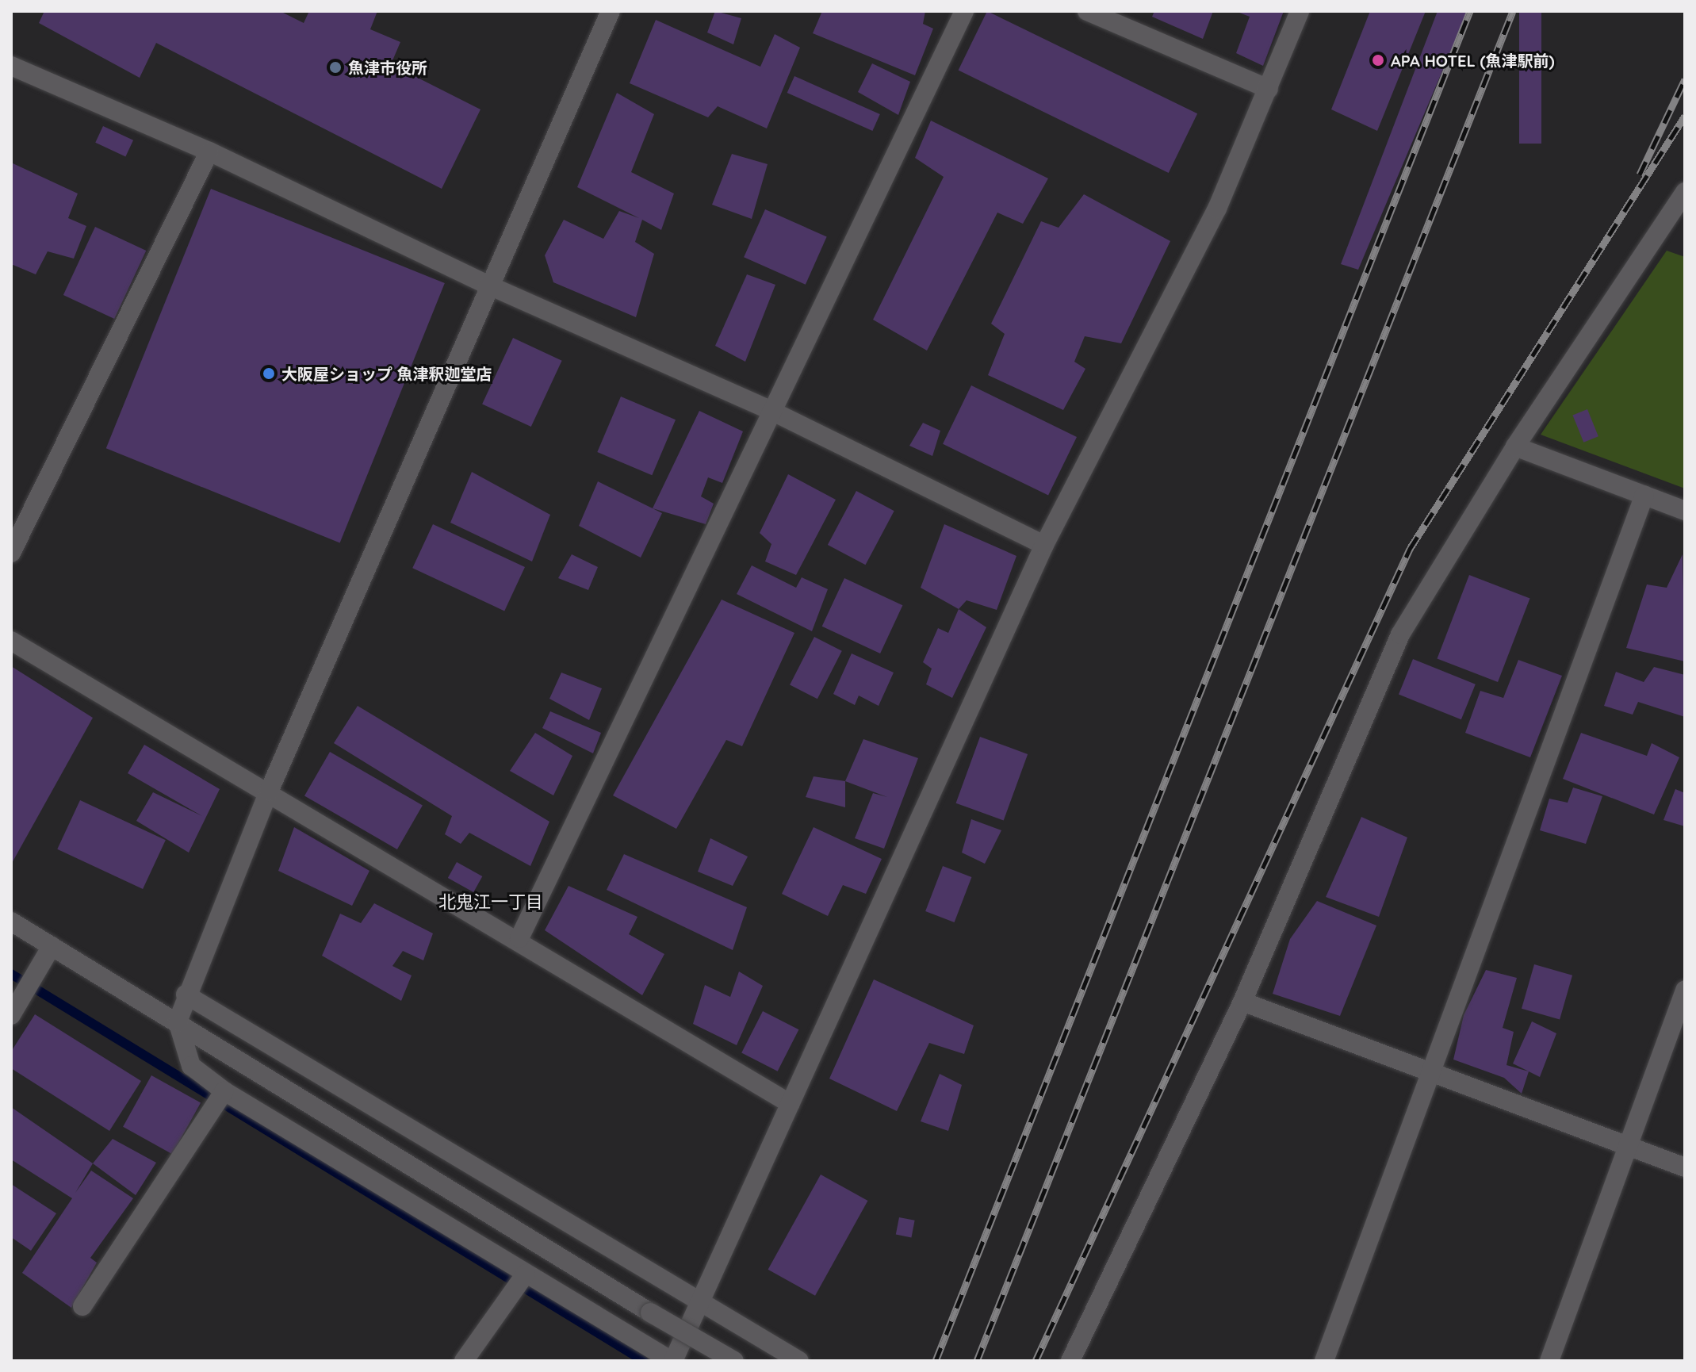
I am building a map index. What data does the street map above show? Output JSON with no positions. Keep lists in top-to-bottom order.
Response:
{
  "districts": ["北鬼江一丁目"],
  "places": ["APA HOTEL (魚津駅前)", "魚津市役所", "大阪屋ショップ 魚津釈迦堂店"]
}
